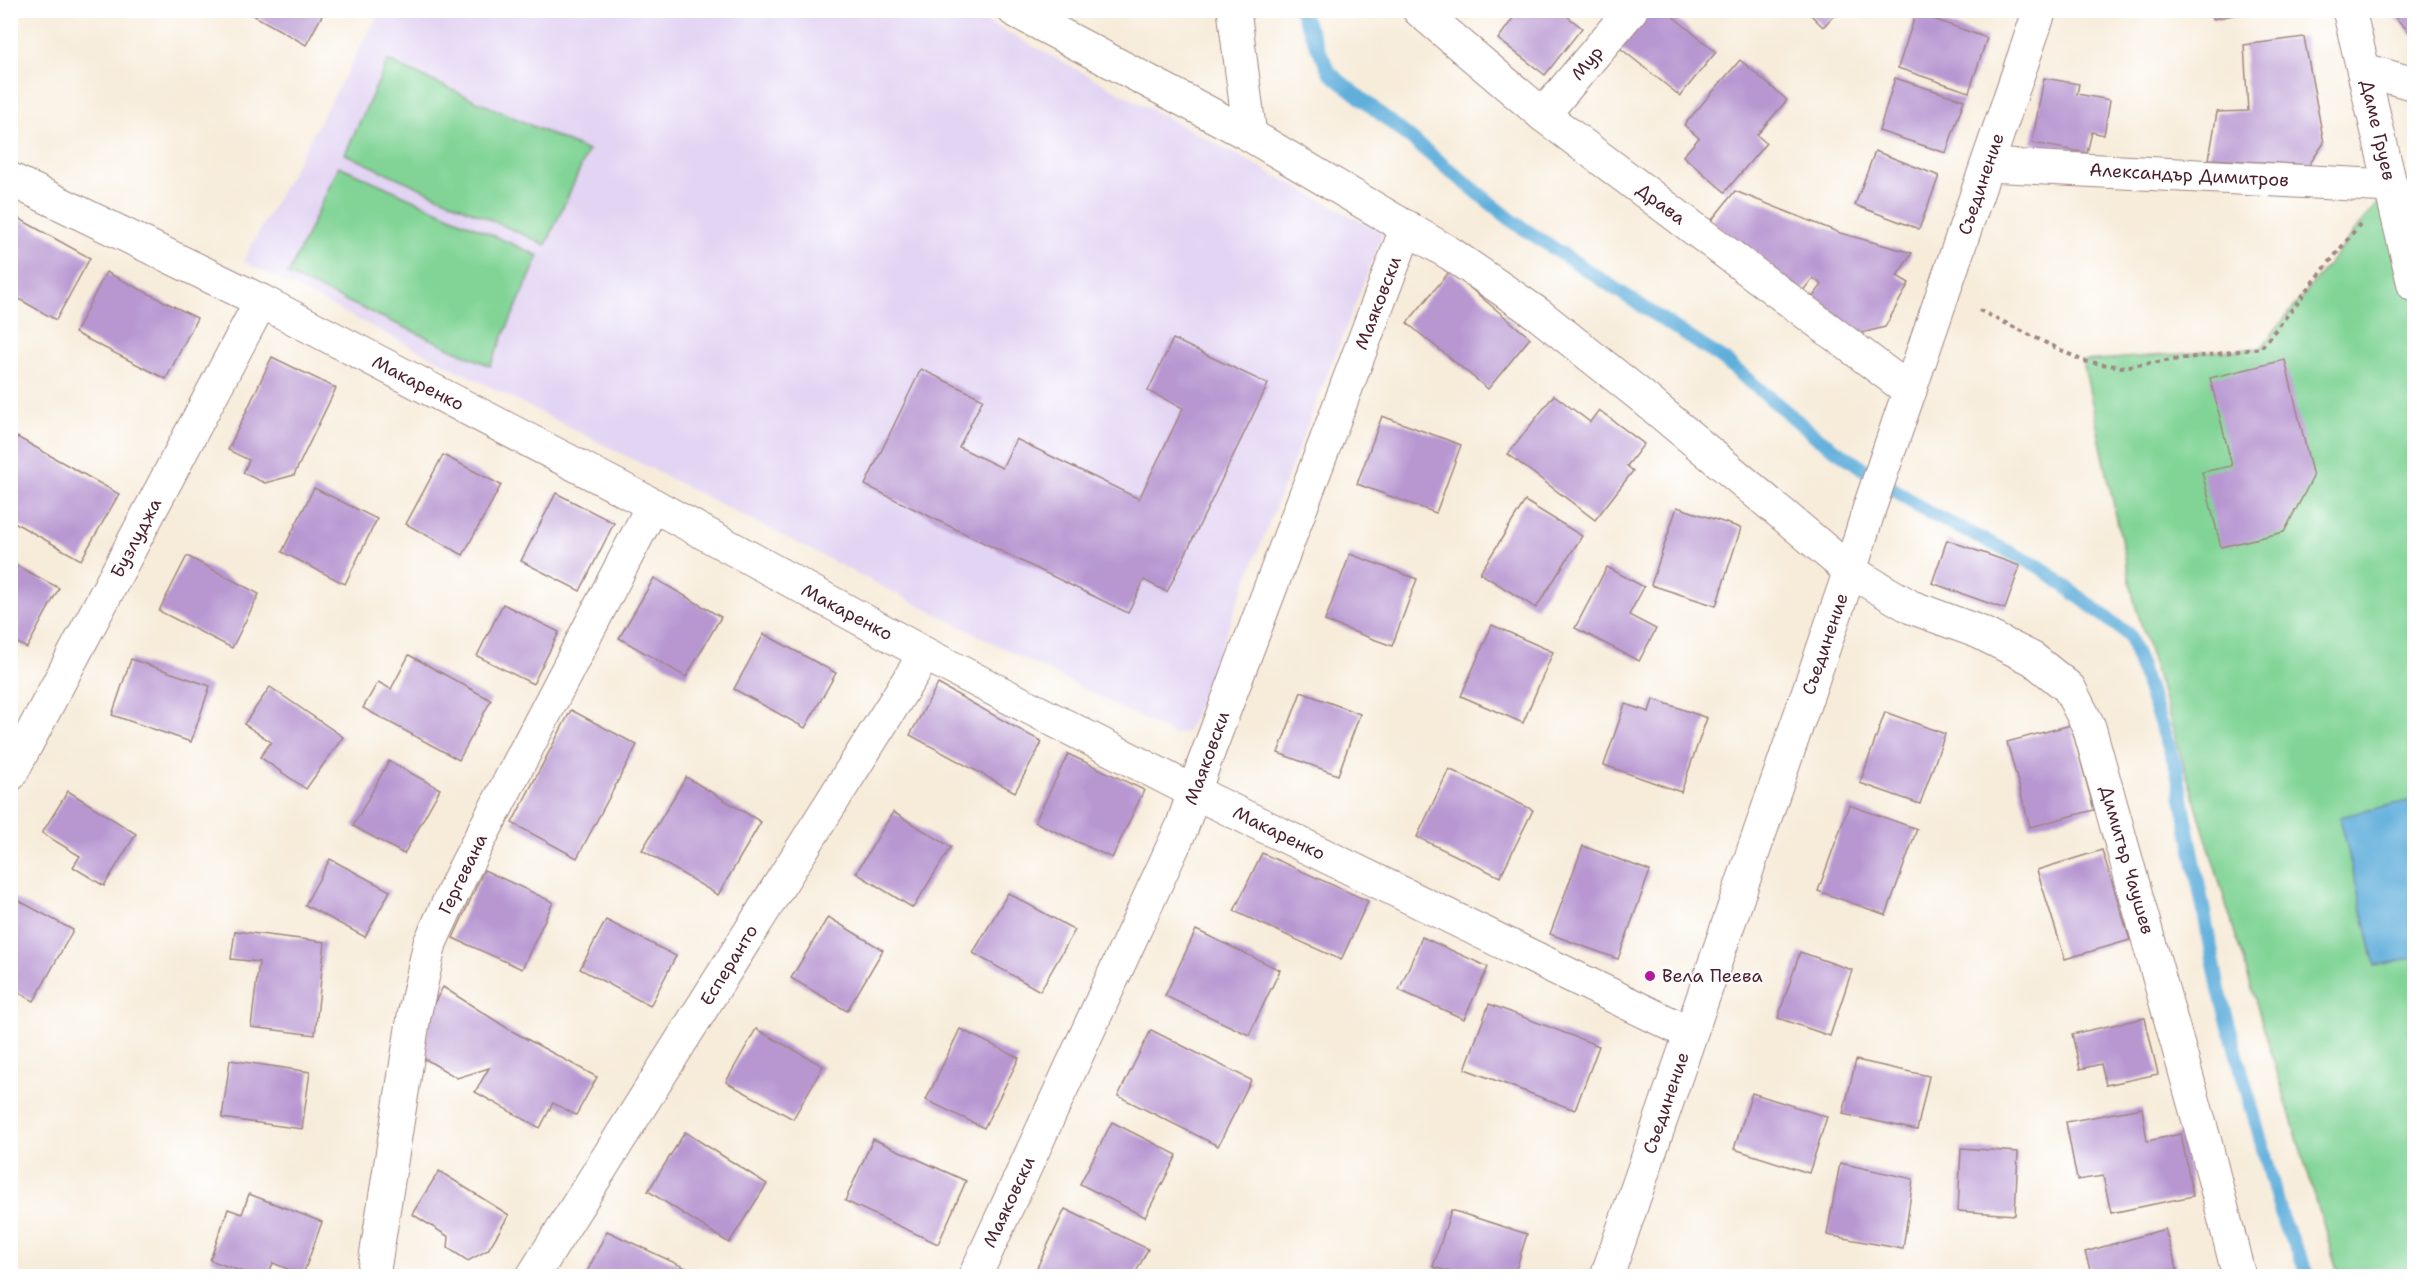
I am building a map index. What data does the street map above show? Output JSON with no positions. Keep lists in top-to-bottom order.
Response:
{
  "streets": {
    "street": [
      "Мур",
      "Даме Груев",
      "Александър Димитров",
      "Съединение",
      "Драва",
      "Маяковски",
      "Макаренко",
      "Бузлуджа",
      "Димитър Чаушев",
      "Гергевана",
      "Есперанто"
    ]
  },
  "crossings": [
    ["Мур", "Драва"],
    ["Даме Груев", "Александър Димитров"],
    ["Александър Димитров", "Съединение"],
    ["Съединение", "Драва"],
    ["Съединение", "Макаренко"],
    ["Съединение", "Димитър Чаушев"],
    ["Маяковски", "Макаренко"],
    ["Маяковски", "Димитър Чаушев"],
    ["Макаренко", "Бузлуджа"],
    ["Макаренко", "Гергевана"],
    ["Макаренко", "Есперанто"]
  ],
  "places": ["Вела Пеева"]
}
